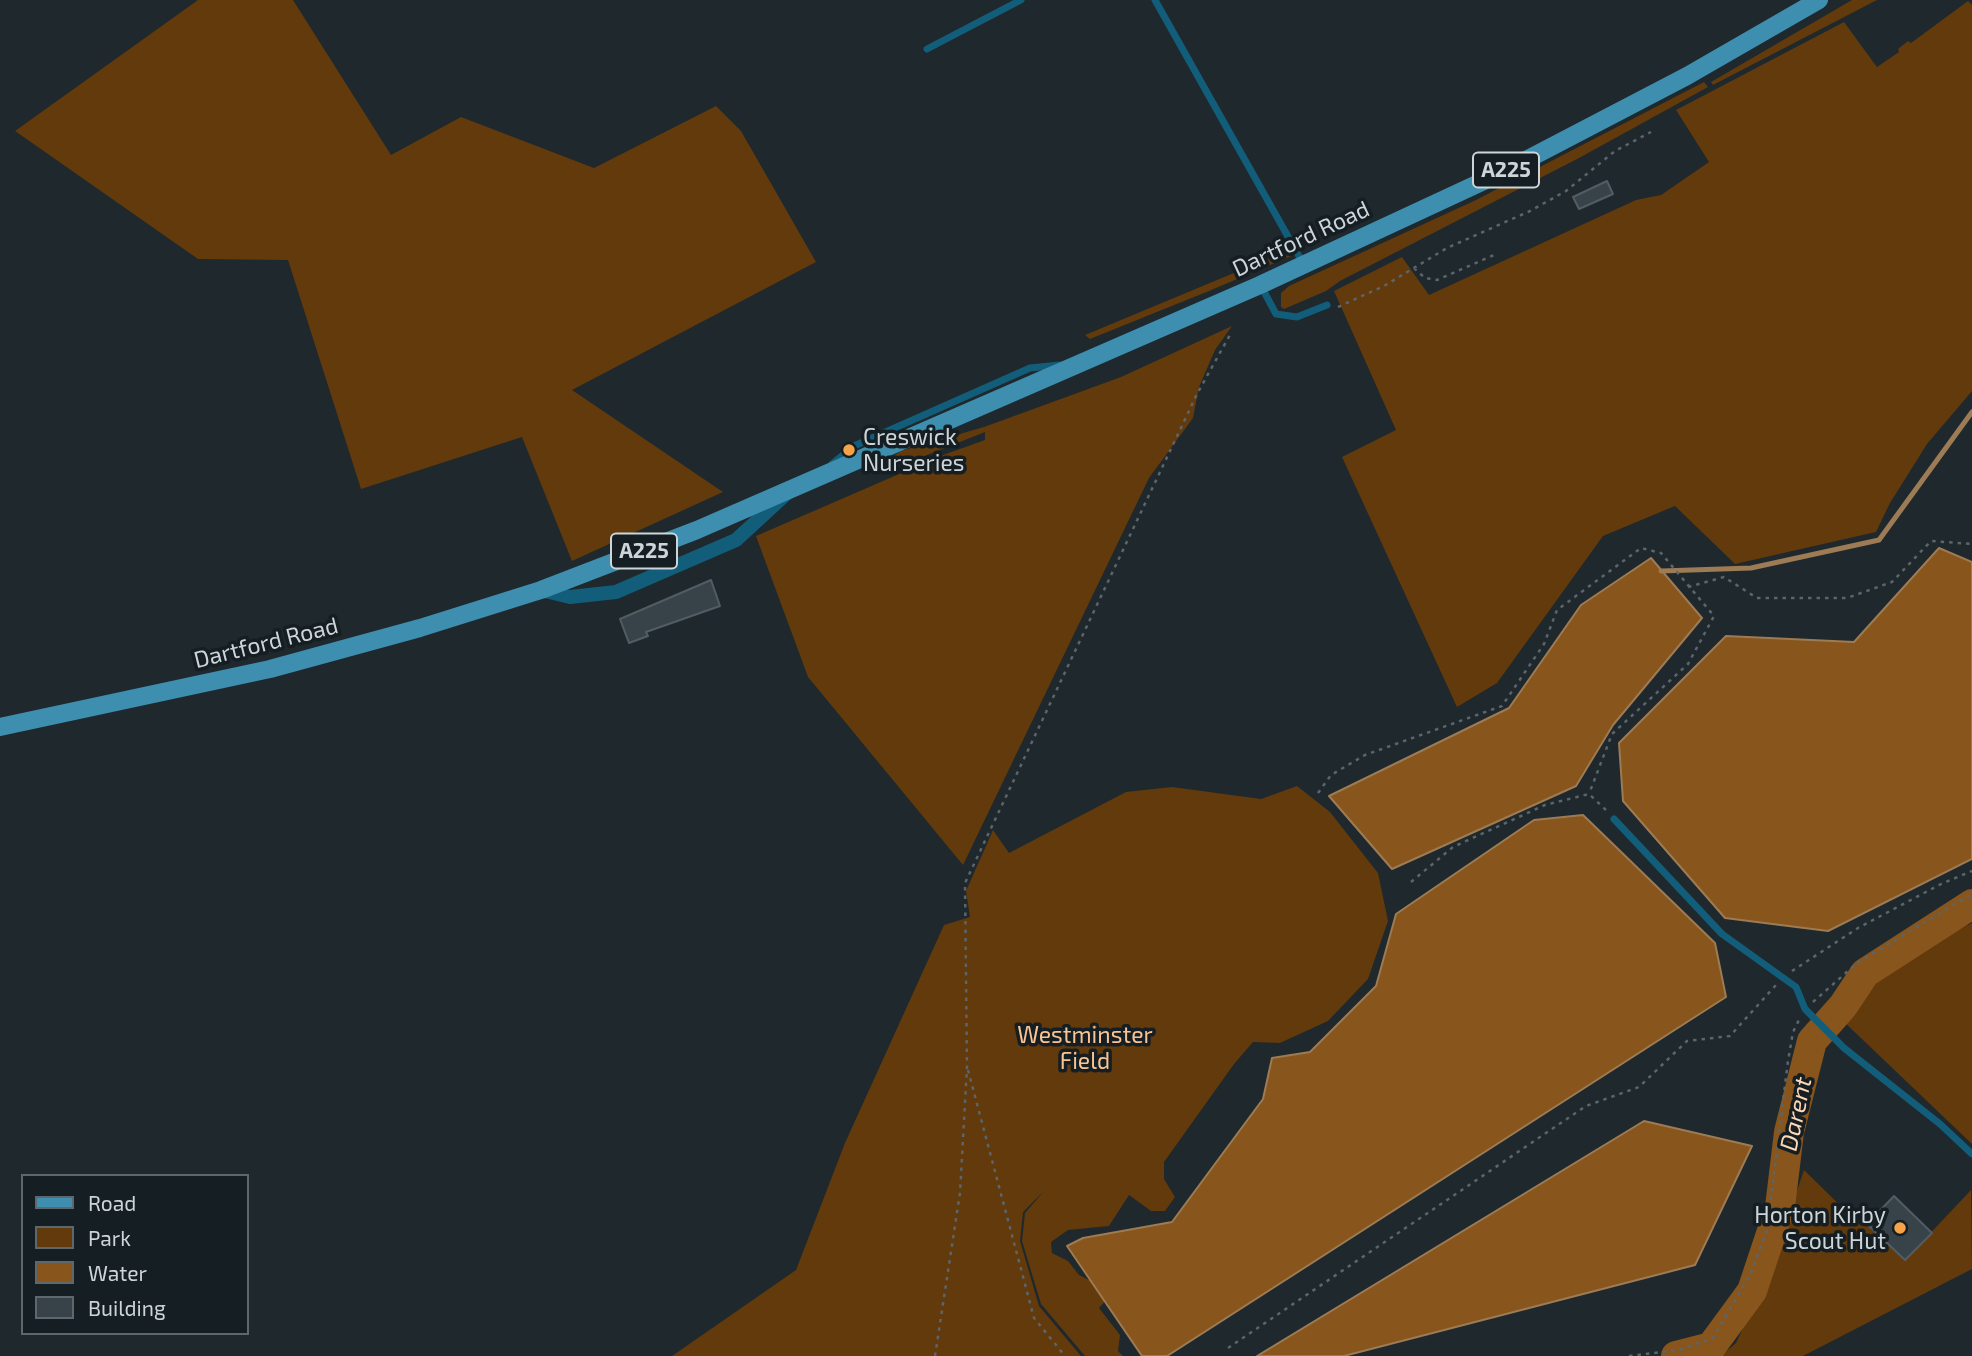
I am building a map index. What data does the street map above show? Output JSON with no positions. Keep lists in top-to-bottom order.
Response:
{
  "streets": {
    "main road": ["A225", "Dartford Road"]
  },
  "water": ["Darent"],
  "parks": ["Westminster Field"],
  "places": ["Creswick Nurseries", "Horton Kirby Scout Hut"],
  "legend": [
    "Road",
    "Park",
    "Water",
    "Building"
  ]
}
